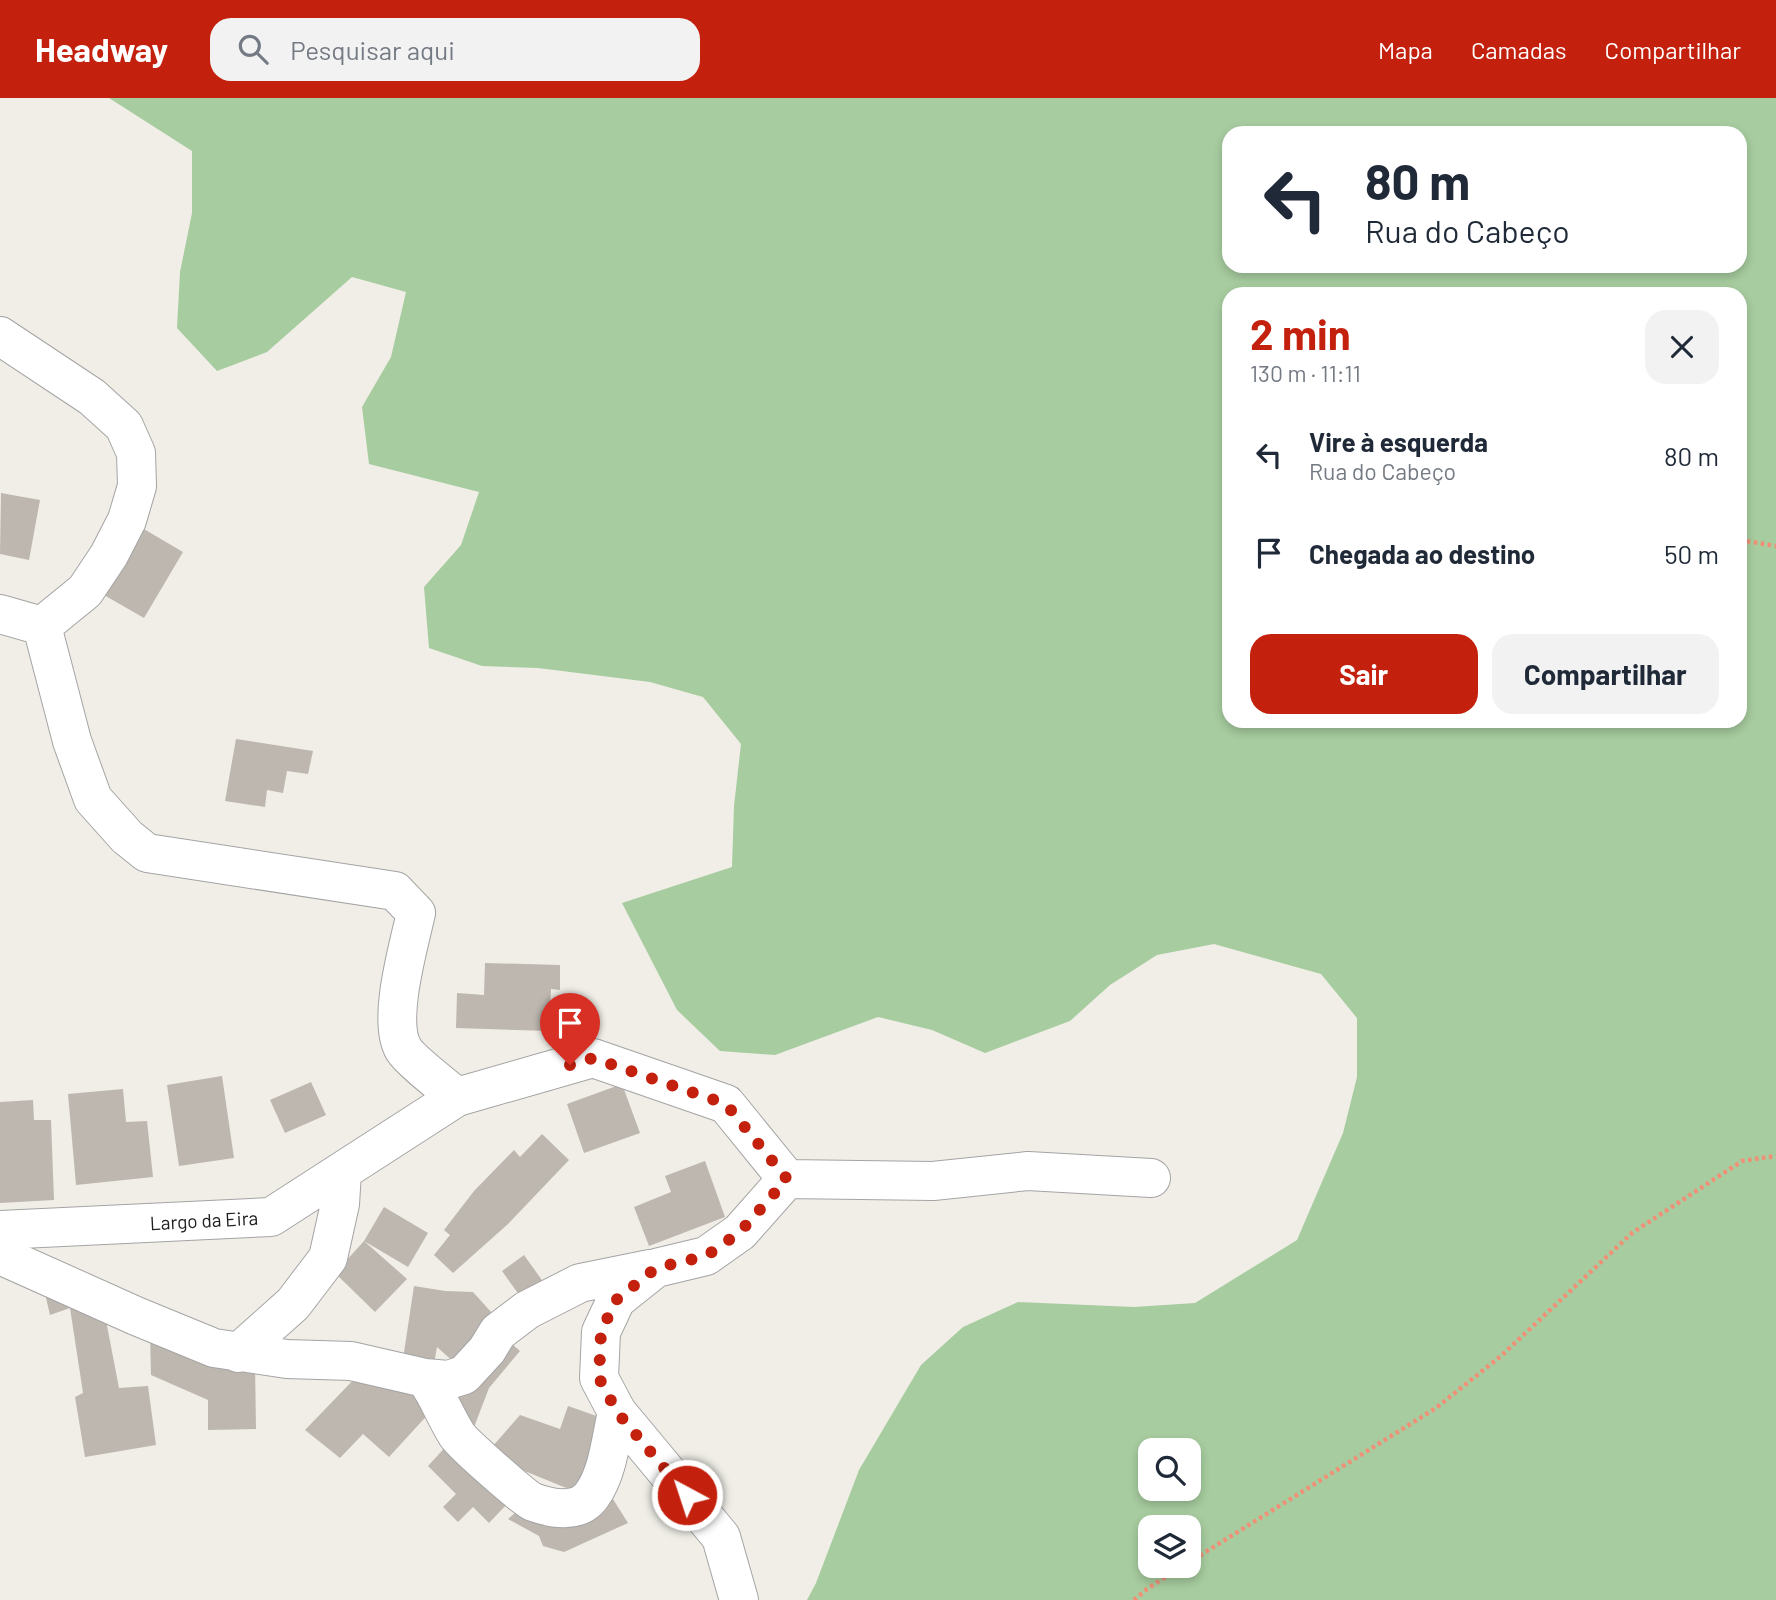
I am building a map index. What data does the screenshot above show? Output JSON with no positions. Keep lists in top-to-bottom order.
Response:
{
  "streets": {
    "street": ["Largo da Eira"]
  },
  "page": {
    "header": "Headway",
    "search": "Pesquisar aqui",
    "nav": ["Mapa", "Camadas", "Compartilhar"],
    "turn": ["80 m", "Rua do Cabeço"],
    "heading": ["2 min", "130 m · 11:11"],
    "list": [
      {
        "name": "Vire à esquerda",
        "note": "Rua do Cabeço",
        "value": "80 m"
      },
      {
        "name": "Chegada ao destino",
        "value": "50 m"
      }
    ],
    "buttons": ["Sair", "Compartilhar"]
  }
}
